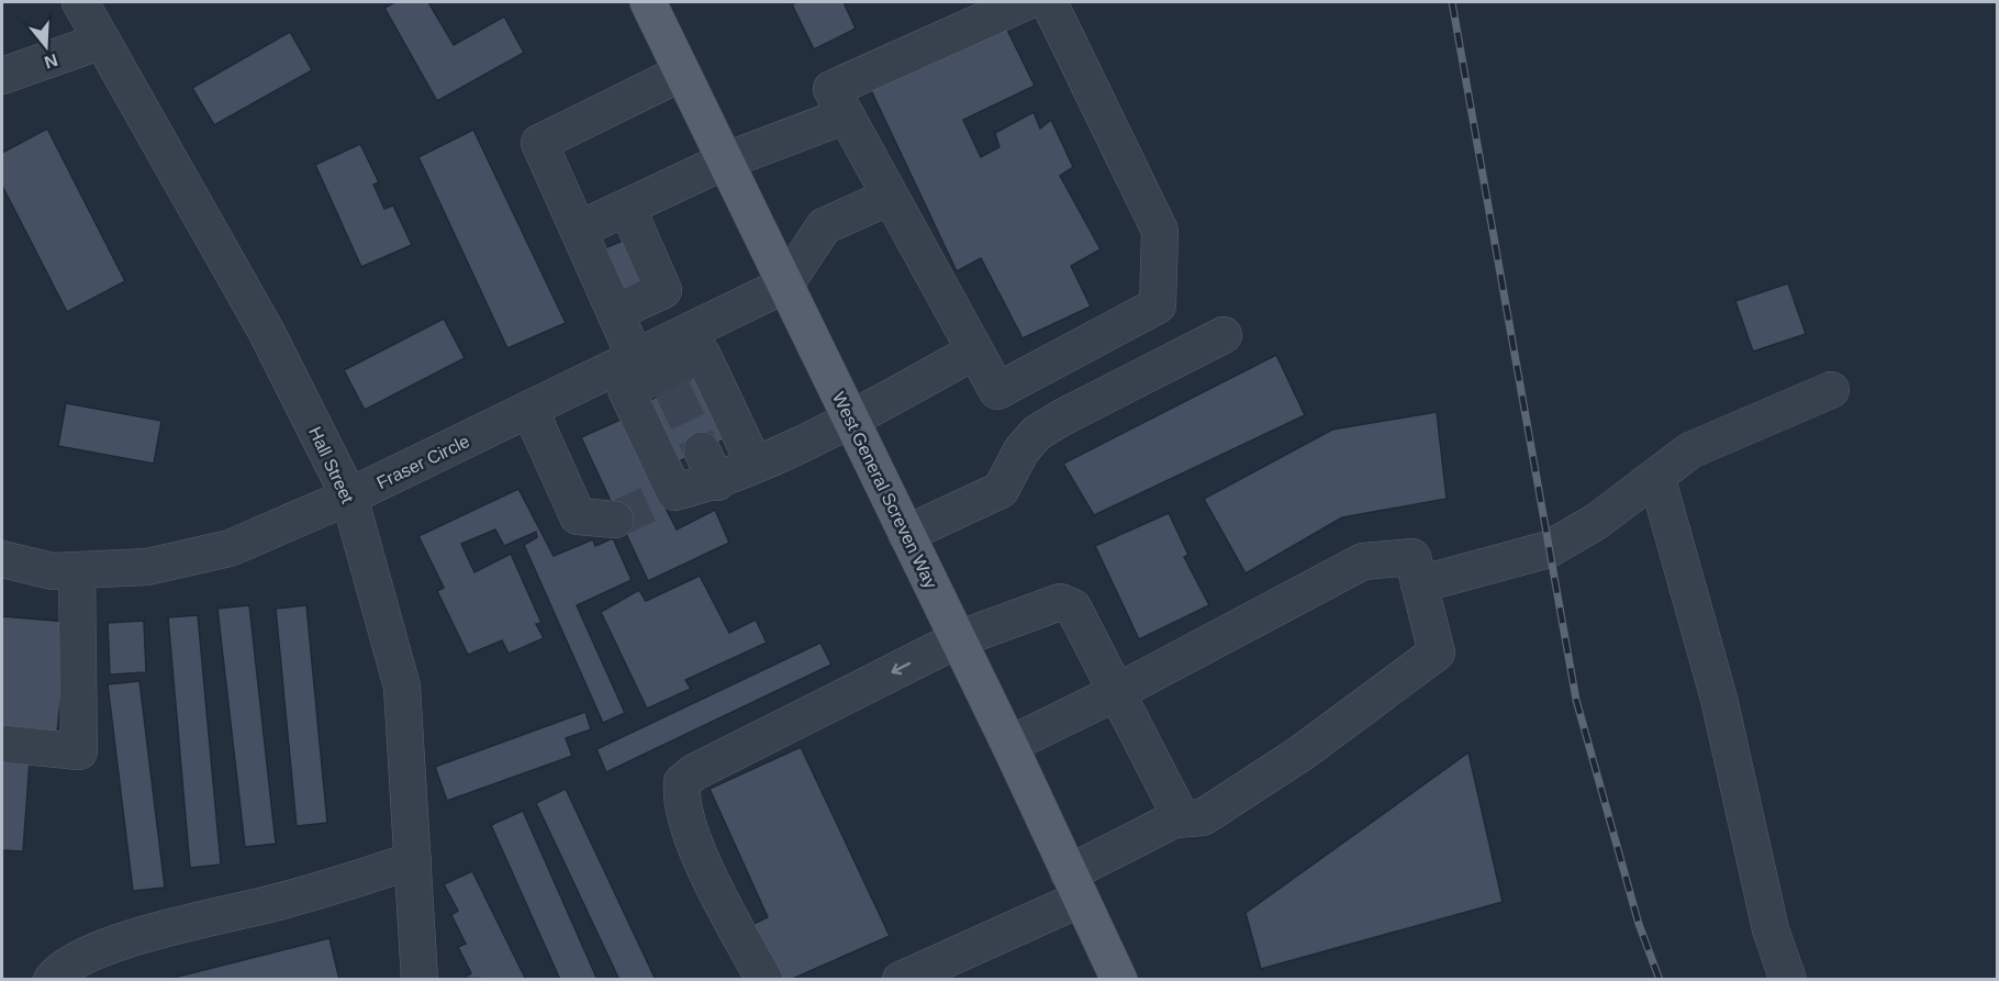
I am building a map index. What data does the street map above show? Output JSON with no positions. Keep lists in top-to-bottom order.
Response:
{
  "streets": {
    "main road": ["West General Screven Way"],
    "street": ["Fraser Circle", "Hall Street"]
  },
  "crossings": [
    ["Fraser Circle", "Hall Street"],
    ["Fraser Circle", "West General Screven Way"]
  ],
  "north": "bottom"
}
